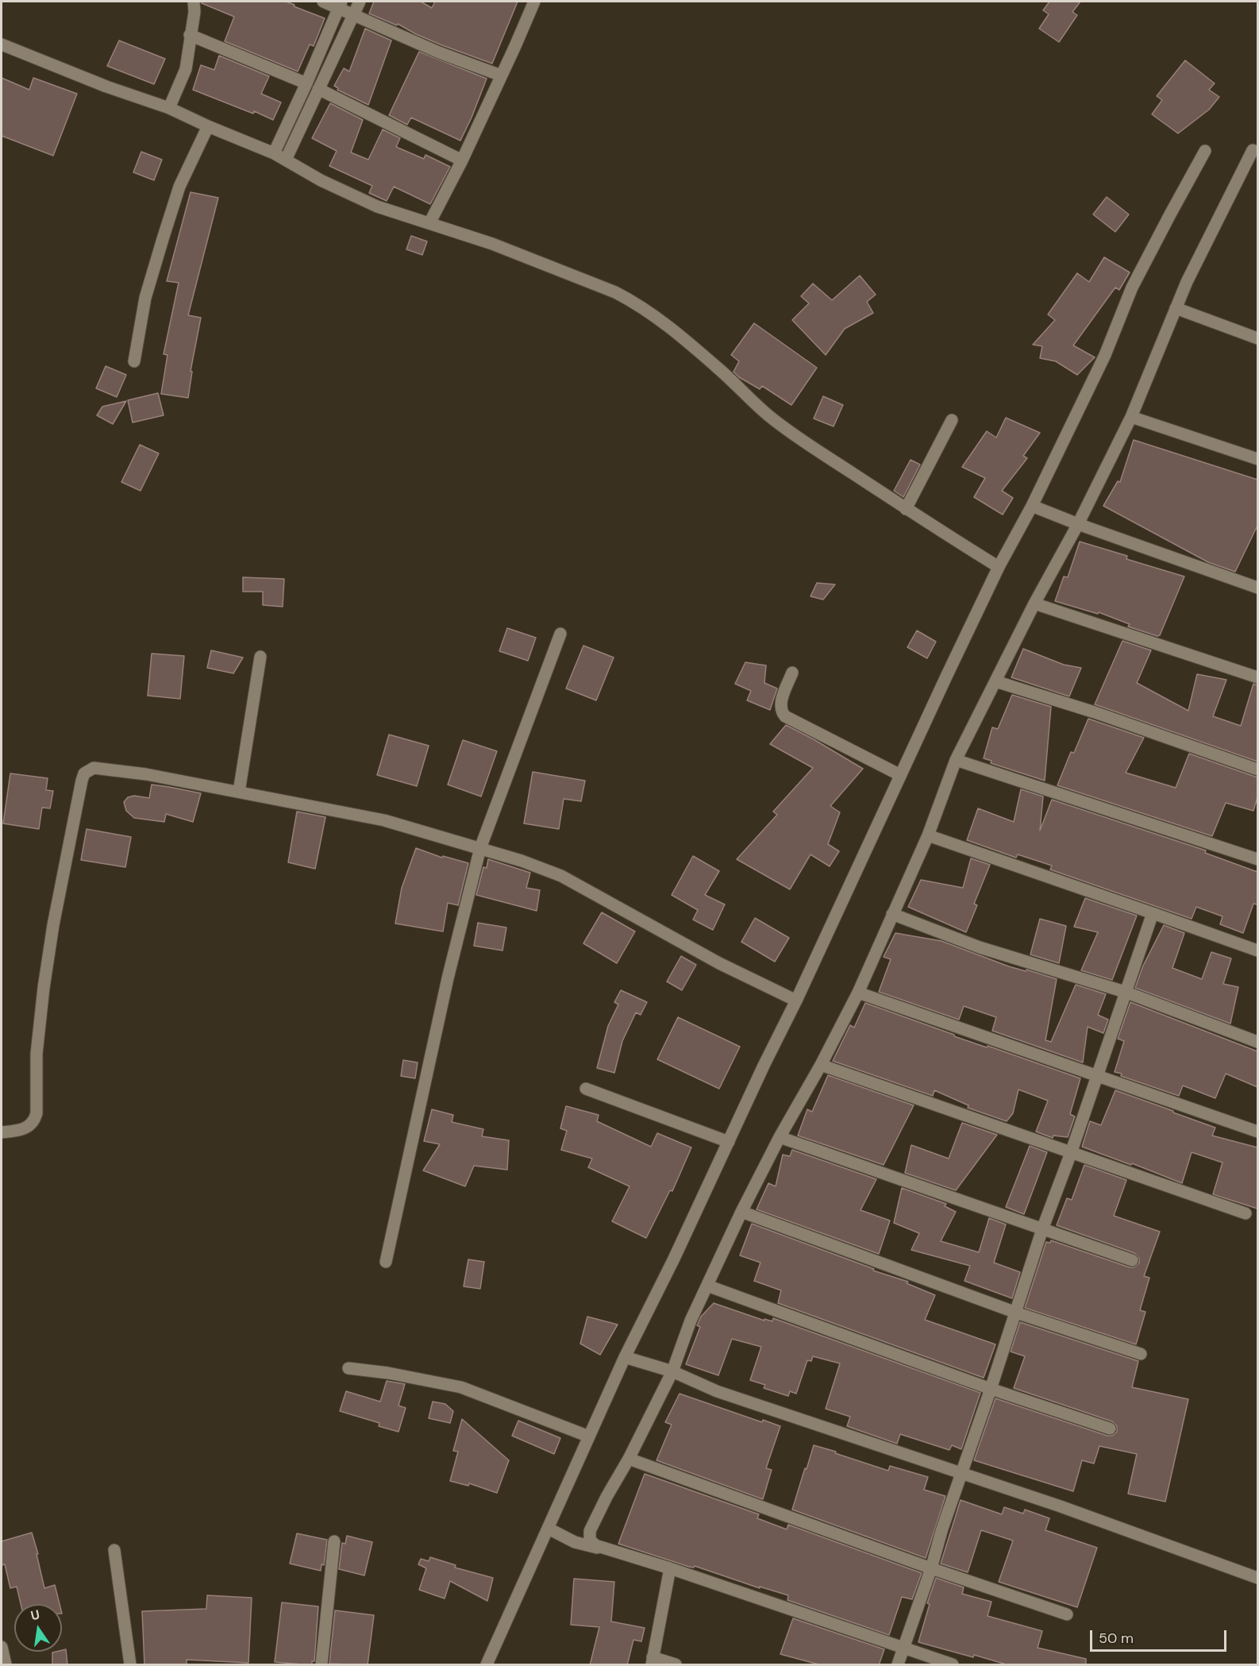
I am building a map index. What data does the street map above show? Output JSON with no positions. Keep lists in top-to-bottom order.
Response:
{
  "scale_bar": "50 m",
  "north": "top"
}
